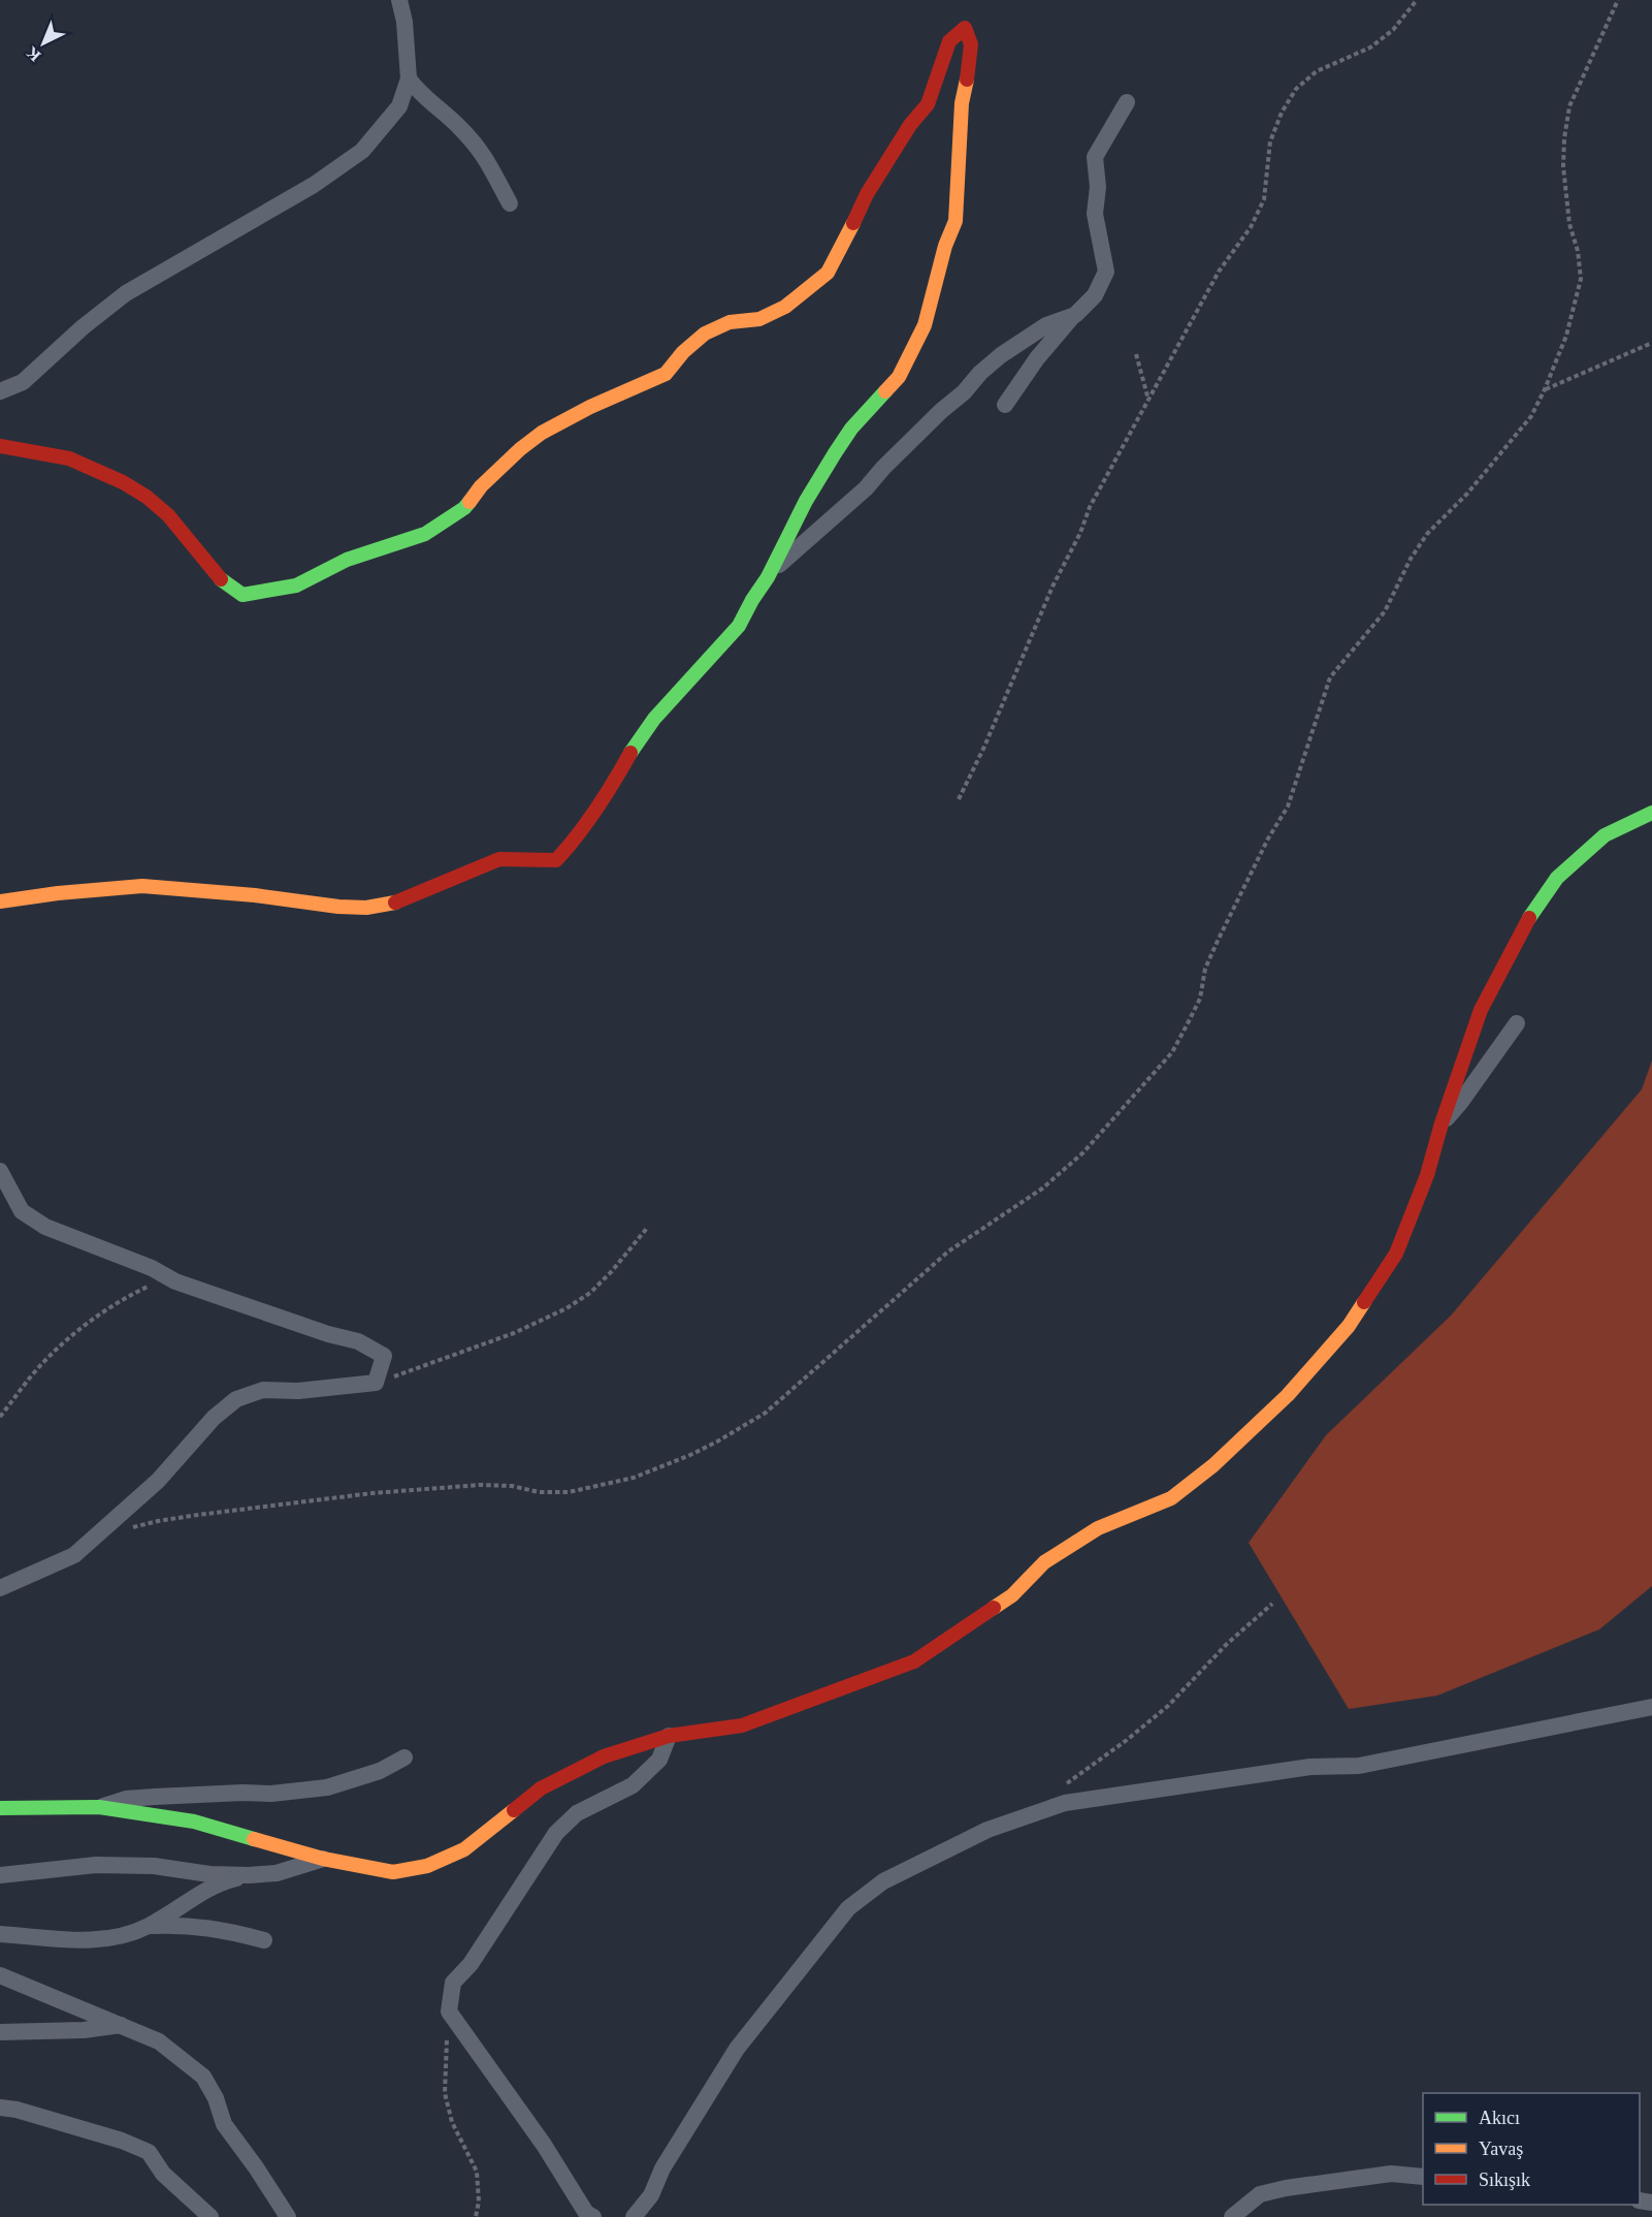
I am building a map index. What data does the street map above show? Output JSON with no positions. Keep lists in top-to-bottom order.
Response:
{
  "legend": ["Akıcı", "Yavaş", "Sıkışık"],
  "north": "bottom left"
}
